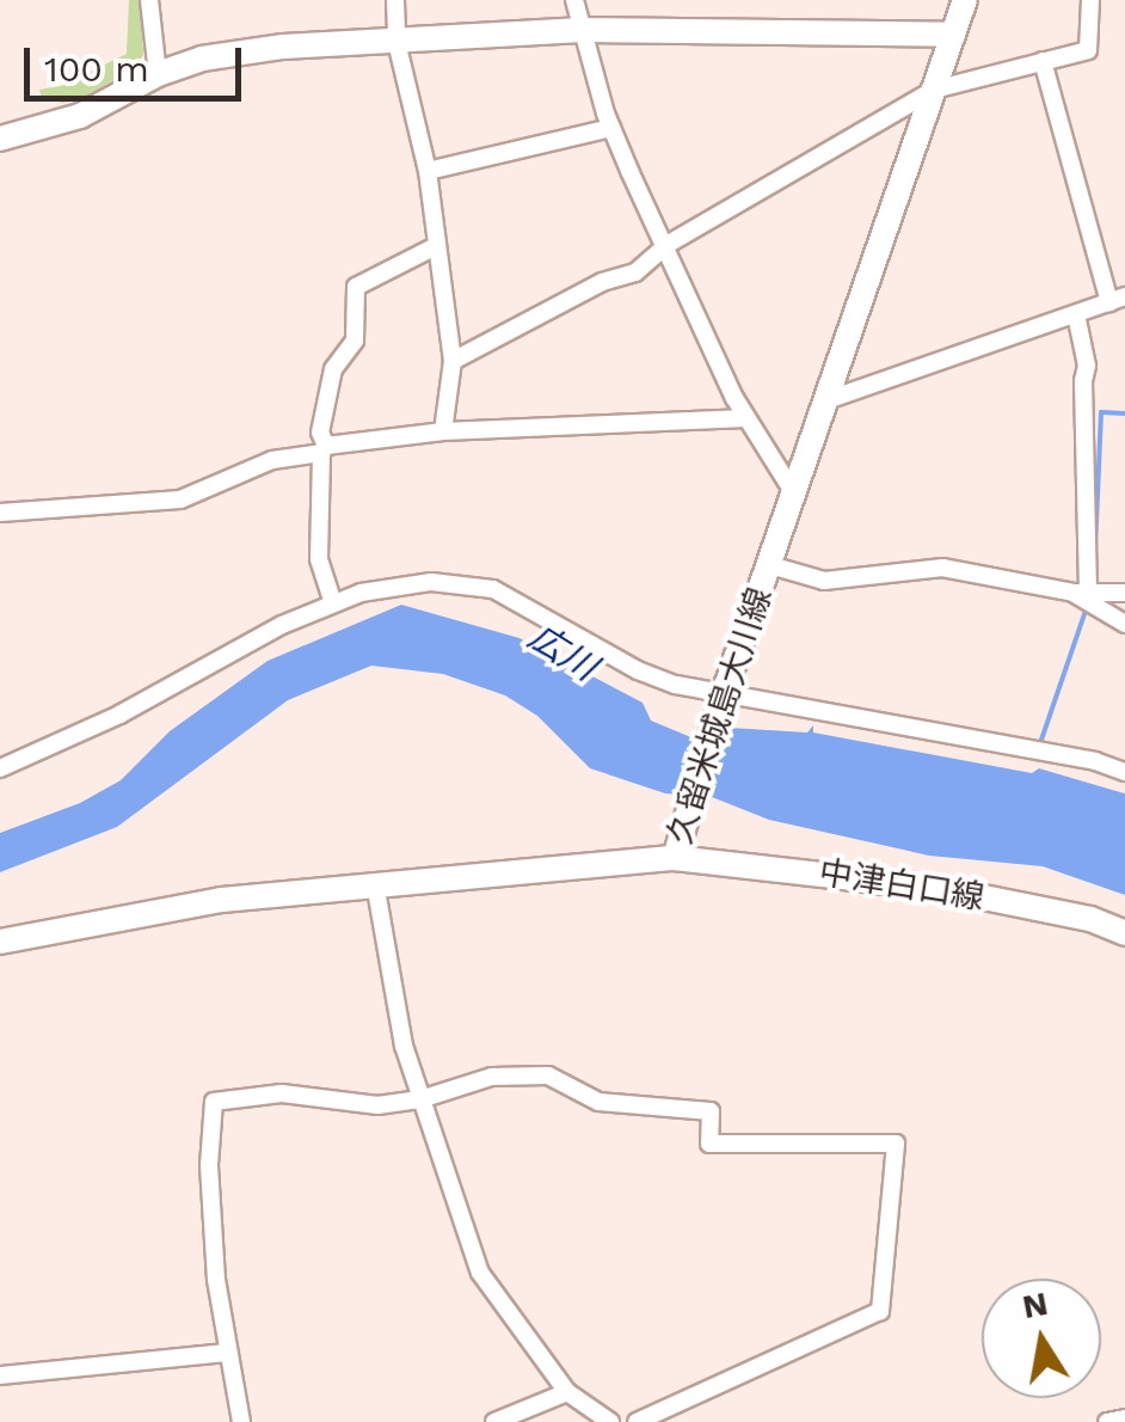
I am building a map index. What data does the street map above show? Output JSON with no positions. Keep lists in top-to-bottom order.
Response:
{
  "streets": {
    "main road": ["久留米城島大川線", "中津白口線"]
  },
  "crossings": [
    ["久留米城島大川線", "中津白口線"]
  ],
  "water": ["広川"],
  "scale_bar": "100 m",
  "north": "top"
}
